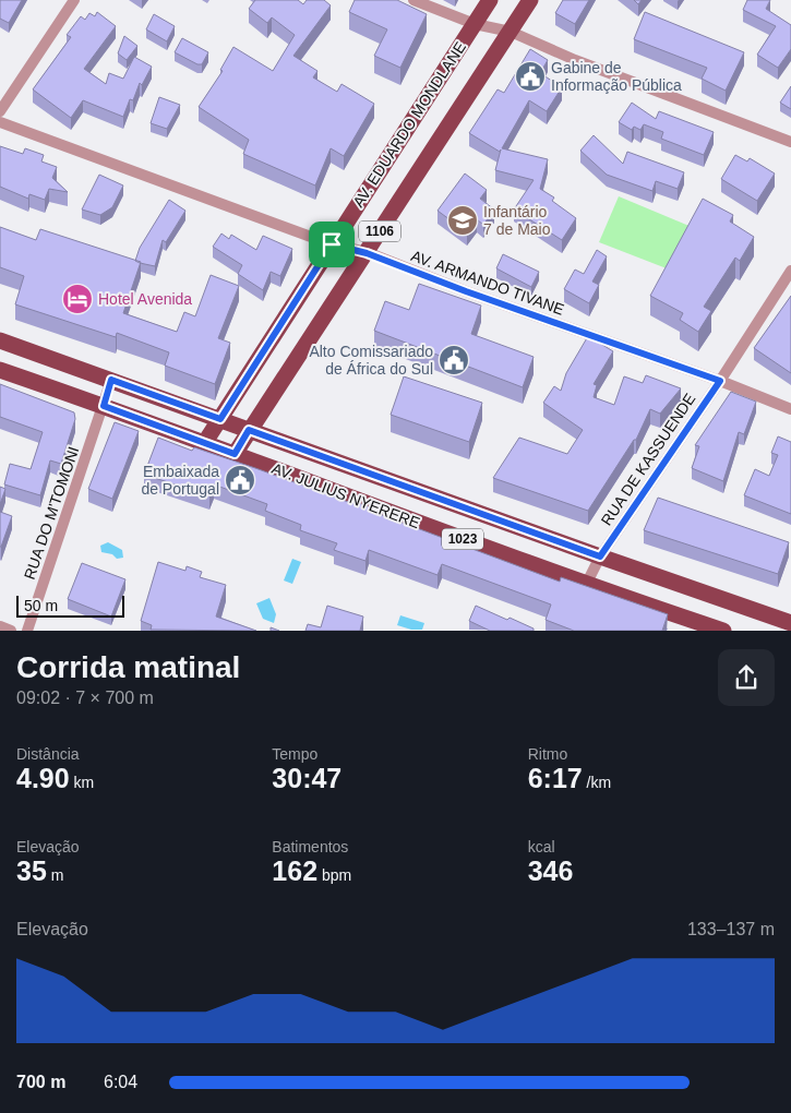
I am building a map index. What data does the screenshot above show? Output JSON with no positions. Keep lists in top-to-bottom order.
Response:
{
  "streets": {
    "main road": [
      "AV. EDUARDO MONDLANE",
      "1106",
      "AV. JULIUS NYERERE",
      "1023"
    ],
    "street": ["AV. ARMANDO TIVANE", "RUA DE KASSUENDE", "RUA DO M'TOMONI"]
  },
  "crossings": [
    ["AV. EDUARDO MONDLANE", "AV. ARMANDO TIVANE"],
    ["AV. EDUARDO MONDLANE", "AV. JULIUS NYERERE"],
    ["1106", "AV. ARMANDO TIVANE"],
    ["1106", "AV. JULIUS NYERERE"],
    ["AV. ARMANDO TIVANE", "RUA DE KASSUENDE"],
    ["RUA DE KASSUENDE", "AV. JULIUS NYERERE"],
    ["AV. JULIUS NYERERE", "RUA DO M'TOMONI"]
  ],
  "places": {
    "public building": ["Gabine de Informação Pública", "Alto Comissariado de África do Sul", "Embaixada de Portugal"],
    "school or university": ["Infantário 7 de Maio"],
    "hotel": ["Hotel Avenida"]
  },
  "scale_bar": "50 m",
  "page": {
    "scale": "50 m",
    "heading": ["Corrida matinal", "09:02 · 7 × 700 m"],
    "stats": [
      ["Distância", "4.90 km"],
      ["Tempo", "30:47"],
      ["Ritmo", "6:17 /km"],
      ["Elevação", "35 m"],
      ["Batimentos", "162 bpm"],
      ["kcal", "346"]
    ],
    "chart": ["Elevação", "133–137 m"],
    "list": [
      {
        "name": "700 m",
        "note": "6:04"
      }
    ]
  }
}
